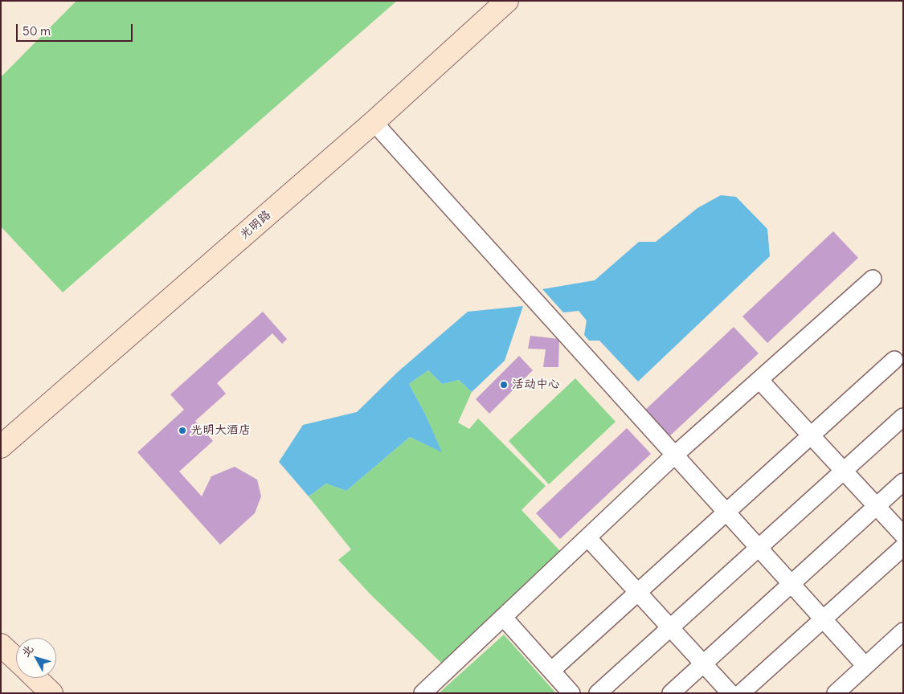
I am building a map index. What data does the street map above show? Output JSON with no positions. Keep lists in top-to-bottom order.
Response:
{
  "streets": {
    "main road": ["光明路"]
  },
  "places": ["活动中心", "光明大酒店"],
  "scale_bar": "50 m",
  "north": "top left"
}
